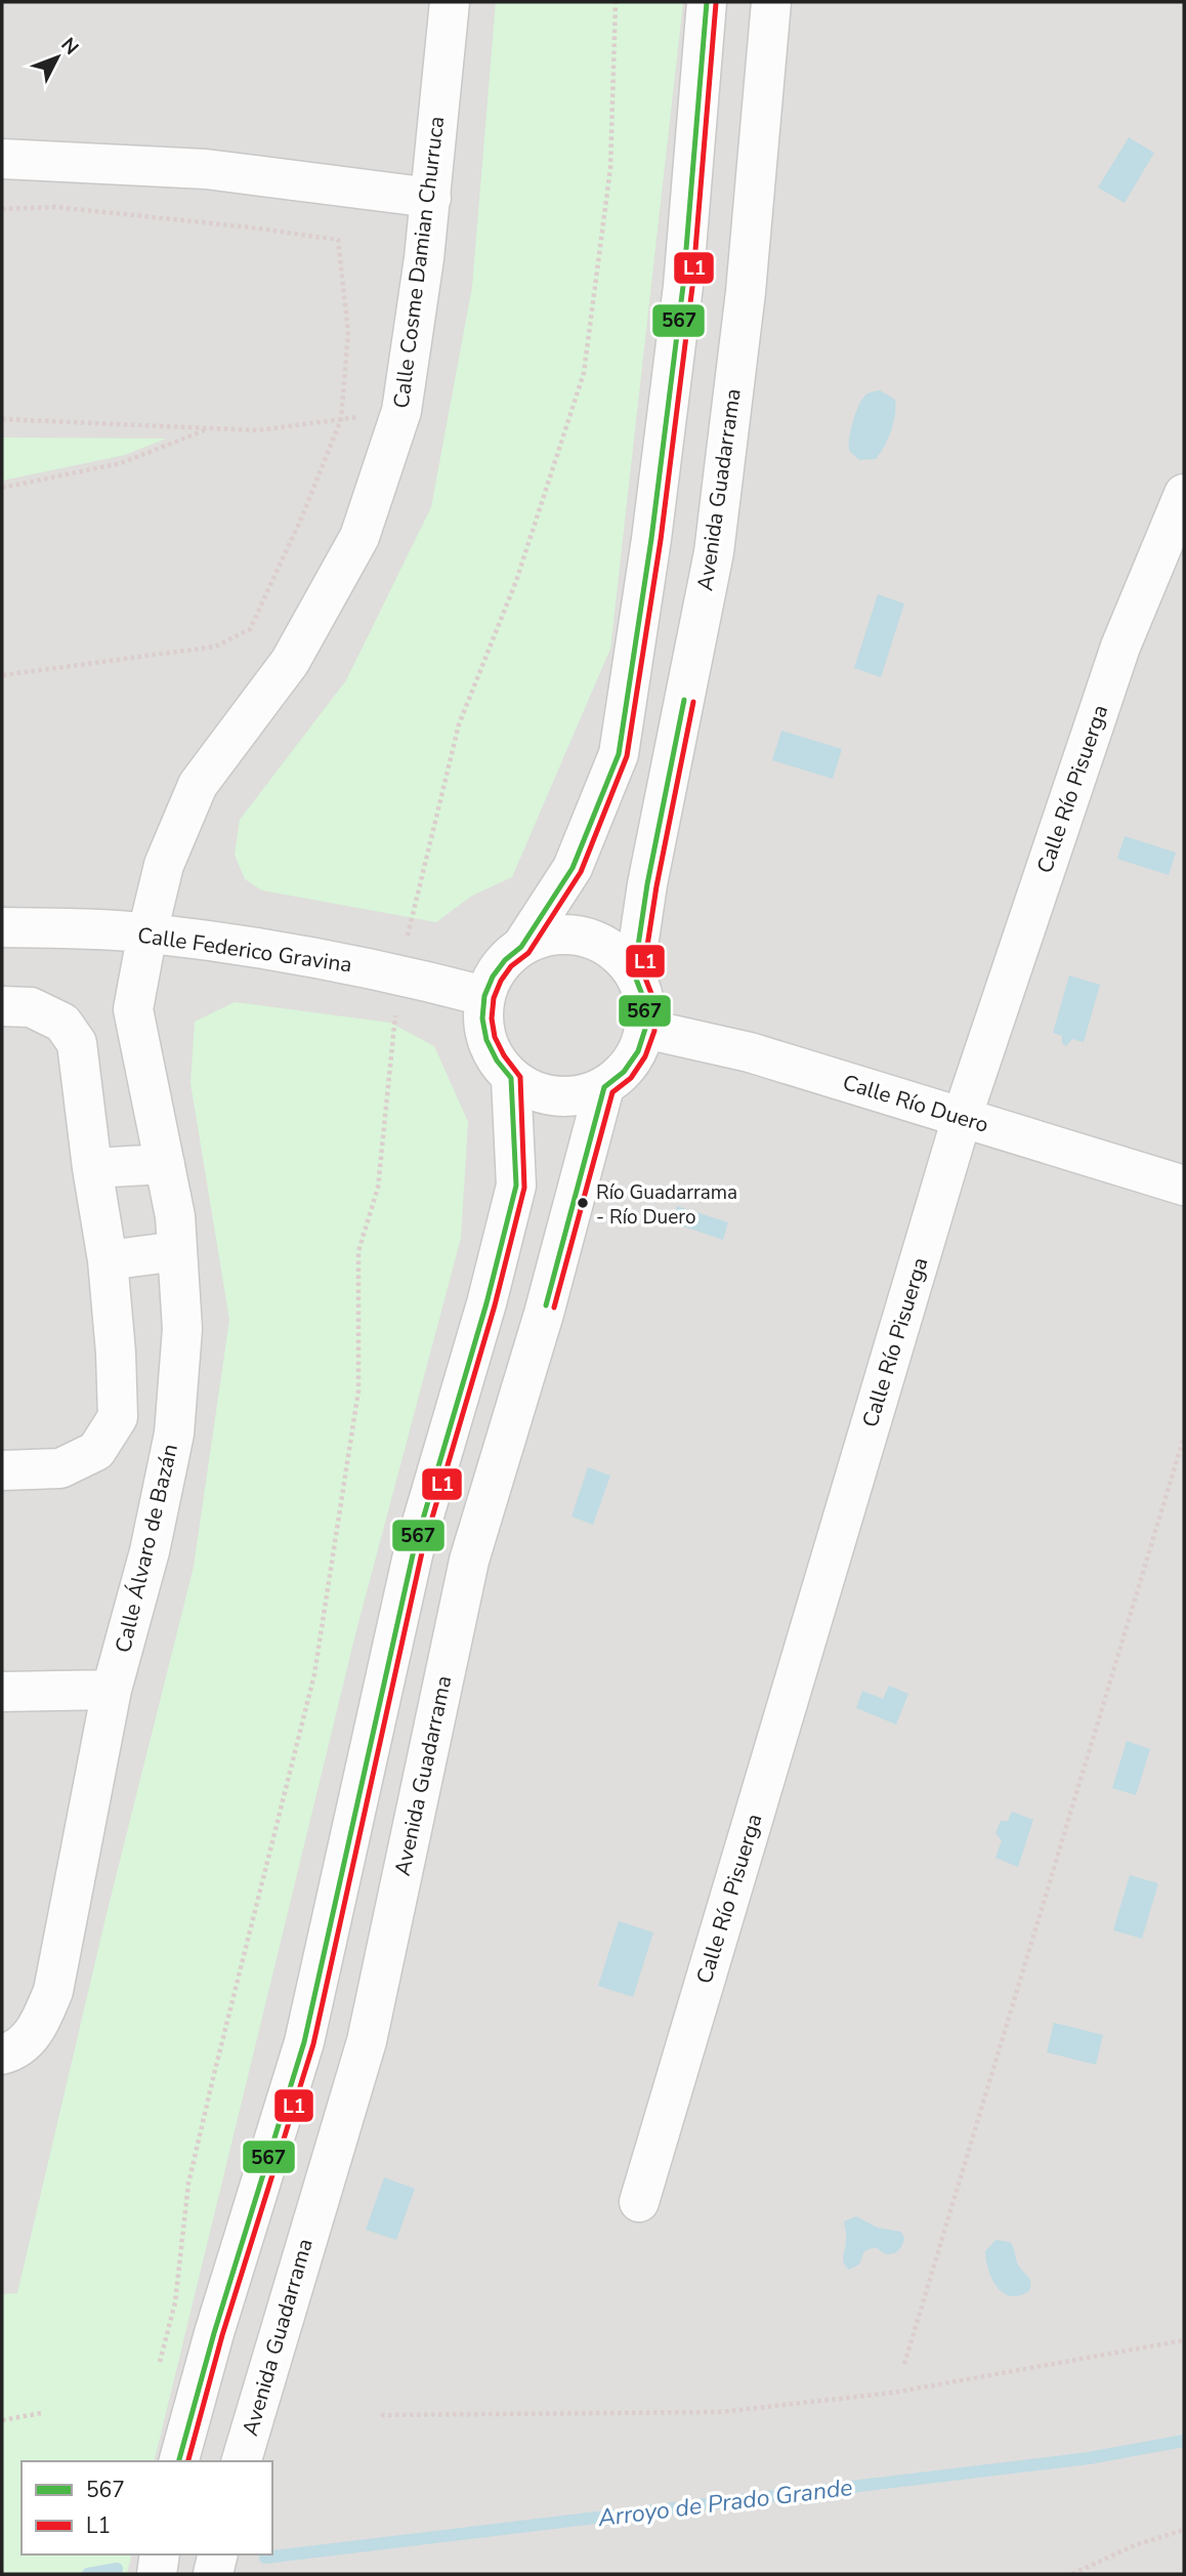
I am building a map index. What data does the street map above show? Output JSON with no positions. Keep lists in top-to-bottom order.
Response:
{
  "streets": {
    "street": [
      "Calle Cosme Damian Churruca",
      "Avenida Guadarrama",
      "Calle Río Pisuerga",
      "Calle Federico Gravina",
      "Calle Río Duero",
      "Calle Álvaro de Bazán"
    ]
  },
  "crossings": [
    ["Calle Cosme Damian Churruca", "Calle Federico Gravina"],
    ["Calle Cosme Damian Churruca", "Calle Álvaro de Bazán"],
    ["Avenida Guadarrama", "Calle Federico Gravina"],
    ["Avenida Guadarrama", "Calle Río Duero"],
    ["Calle Río Pisuerga", "Calle Río Duero"],
    ["Calle Federico Gravina", "Calle Río Duero"],
    ["Calle Federico Gravina", "Calle Álvaro de Bazán"]
  ],
  "water": ["Arroyo de Prado Grande"],
  "places": ["Río Guadarrama - Río Duero"],
  "lines": ["transit line 567", "transit line L1"],
  "legend": ["567", "L1"],
  "north": "top right"
}
